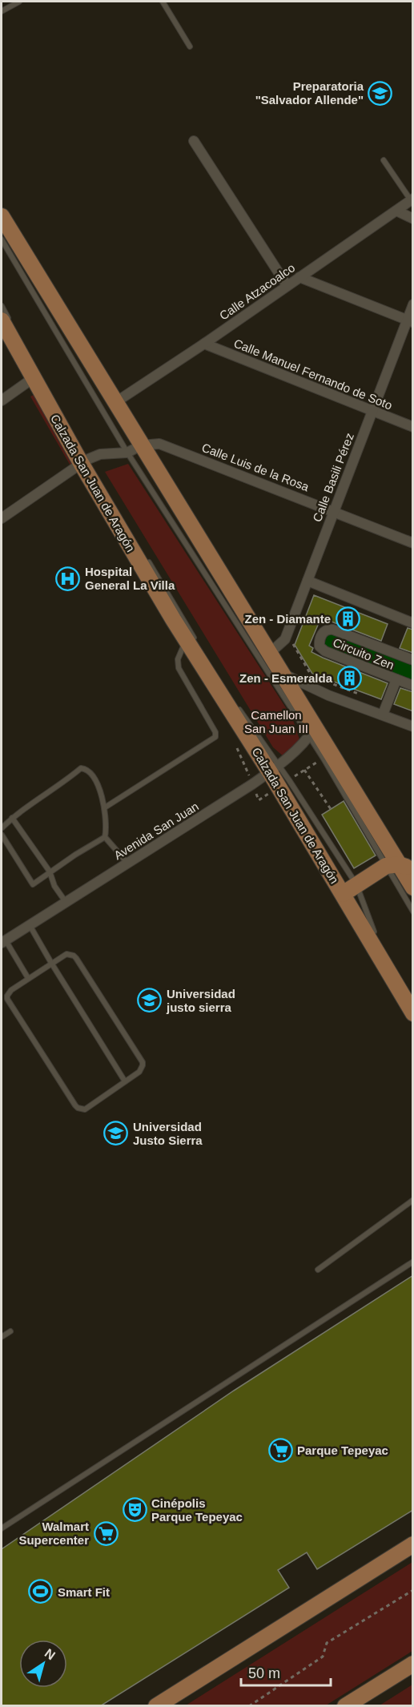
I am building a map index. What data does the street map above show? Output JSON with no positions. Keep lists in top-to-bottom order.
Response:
{
  "streets": {
    "main road": ["Calzada San Juan de Aragón"],
    "street": [
      "Calle Atzacoalco",
      "Calle Manuel Fernando de Soto",
      "Calle Luis de la Rosa",
      "Calle Basili Pérez",
      "Circuito Zen",
      "Avenida San Juan"
    ]
  },
  "crossings": [
    ["Calle Atzacoalco", "Calle Manuel Fernando de Soto"],
    ["Calle Manuel Fernando de Soto", "Calle Basili Pérez"],
    ["Calle Luis de la Rosa", "Calle Basili Pérez"],
    ["Calle Luis de la Rosa", "Calzada San Juan de Aragón"],
    ["Calzada San Juan de Aragón", "Avenida San Juan"]
  ],
  "parks": ["Camellon San Juan III"],
  "places": {
    "school or university": ["Preparatoria \"Salvador Allende\"", "Universidad justo sierra", "Universidad Justo Sierra"],
    "hospital": ["Hospital General La Villa"],
    "building": ["Zen - Diamante", "Zen - Esmeralda"],
    "supermarket": ["Parque Tepeyac", "Walmart Supercenter"],
    "theatre": ["Cinépolis Parque Tepeyac"],
    "sports": ["Smart Fit"]
  },
  "scale_bar": "50 m",
  "north": "top right"
}
